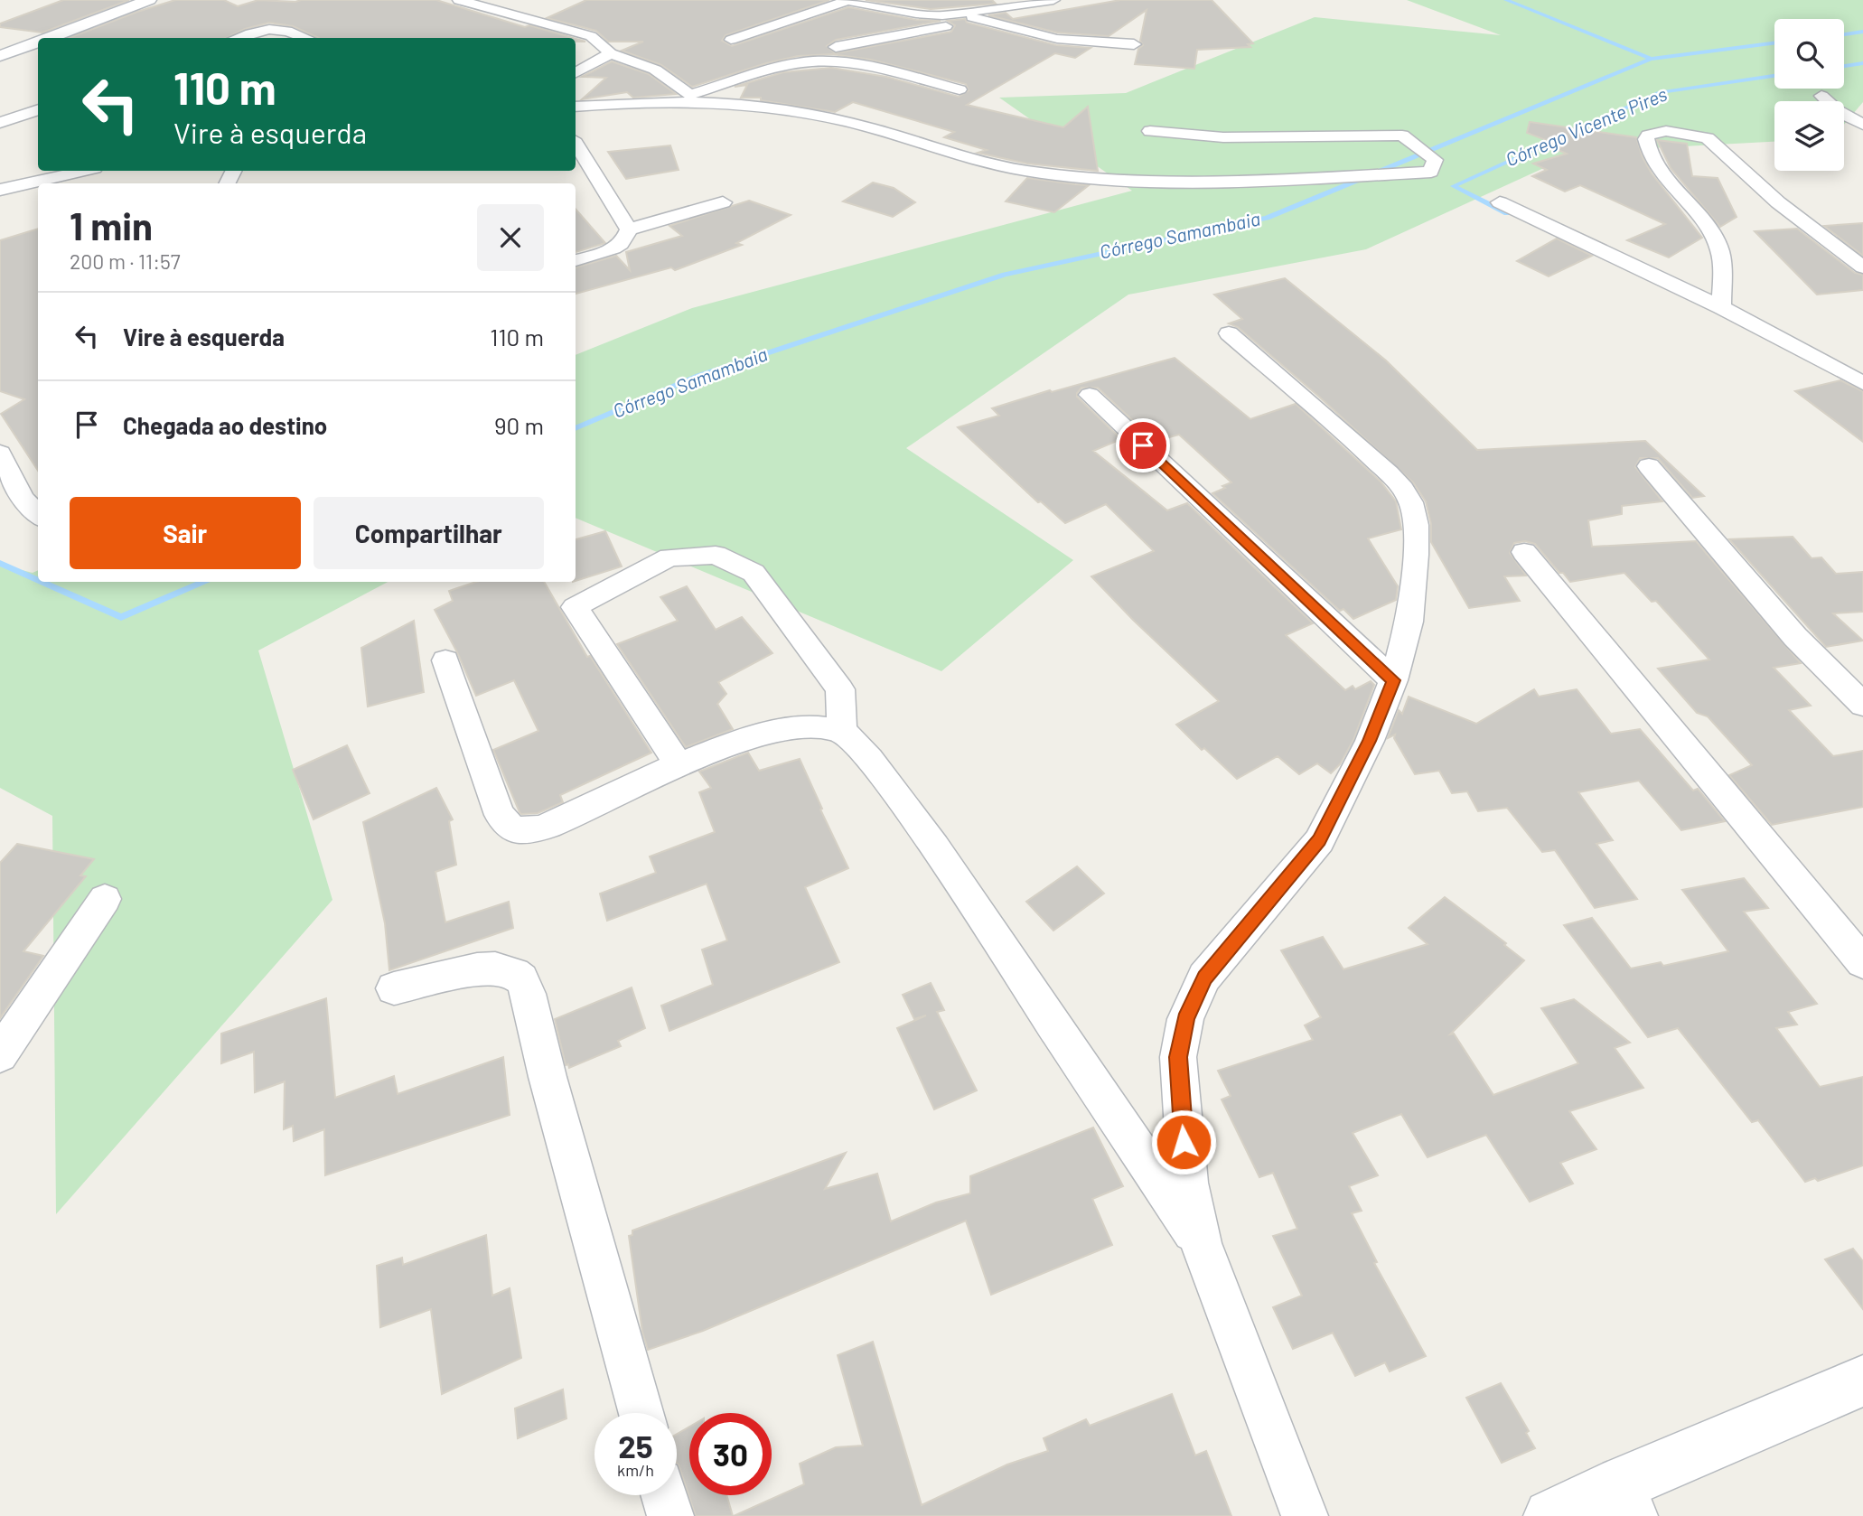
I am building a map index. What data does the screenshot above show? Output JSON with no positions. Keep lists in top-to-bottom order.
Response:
{
  "water": ["Córrego Vicente Pires", "Córrego Samambaia"],
  "page": {
    "turn": ["110 m", "Vire à esquerda"],
    "heading": ["1 min", "200 m · 11:57"],
    "list": [
      {
        "name": "Vire à esquerda",
        "value": "110 m"
      },
      {
        "name": "Chegada ao destino",
        "value": "90 m"
      }
    ],
    "buttons": ["Sair", "Compartilhar"],
    "speed": "25 km/h",
    "limit": "30"
  }
}
